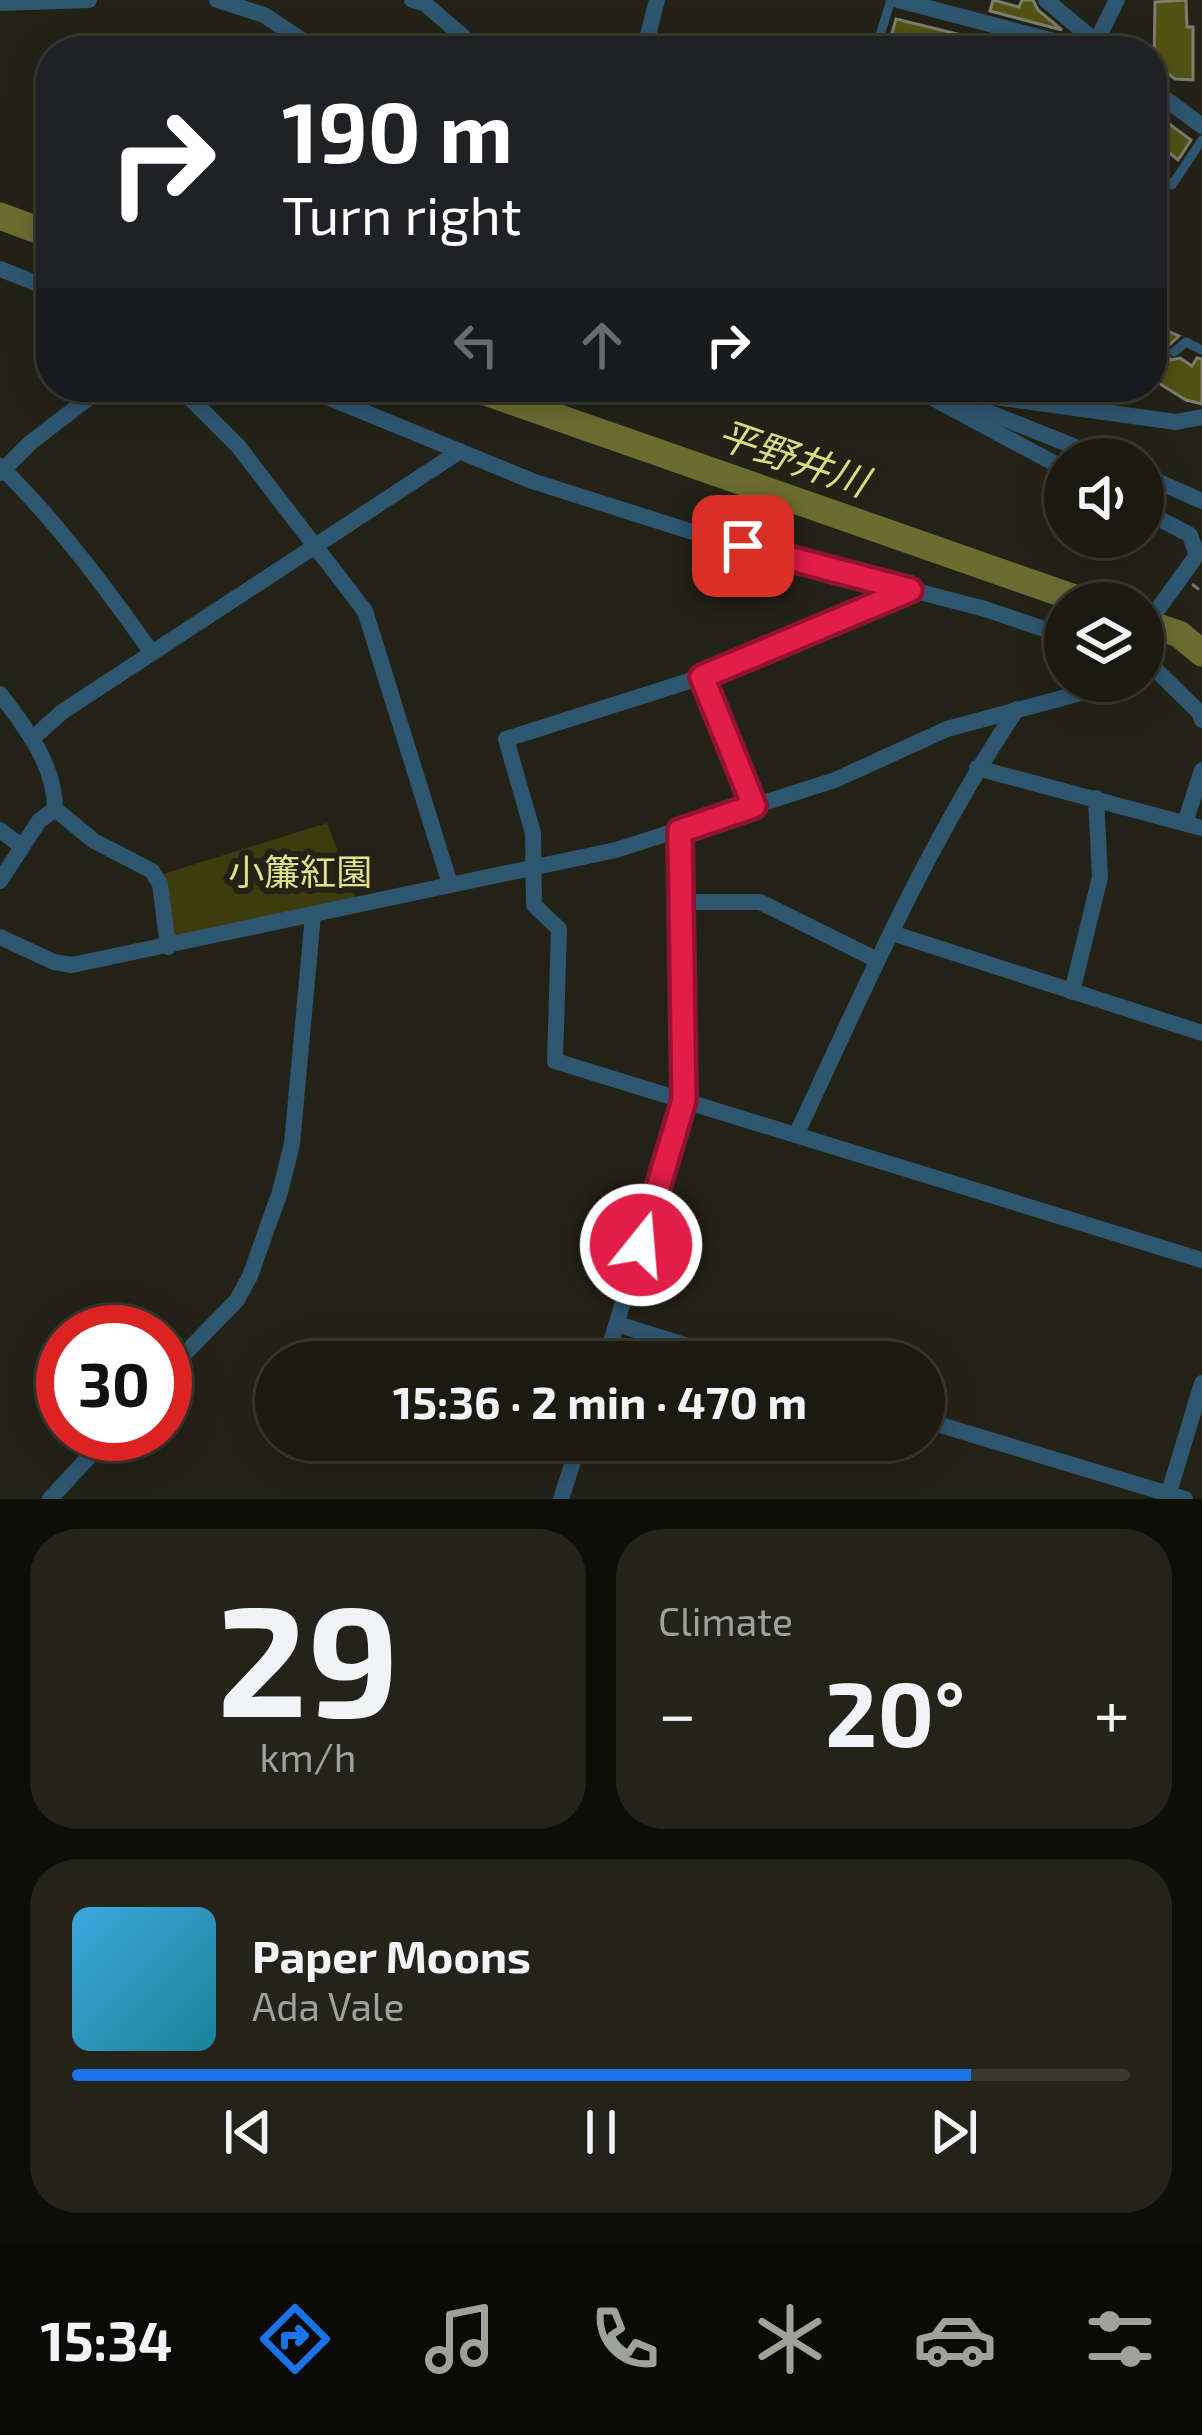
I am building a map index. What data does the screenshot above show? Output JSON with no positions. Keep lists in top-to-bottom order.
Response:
{
  "water": ["平野井川"],
  "parks": ["小簾紅園"],
  "page": {
    "turn": ["190 m", "Turn right"],
    "limit": "30",
    "trip": "15:36 · 2 min · 470 m",
    "tile": [
      ["29", "km/h"],
      "Climate"
    ],
    "heat": ["−", "20°", "+"],
    "song": ["Paper Moons", "Ada Vale"],
    "tabs": "15:34"
  }
}
